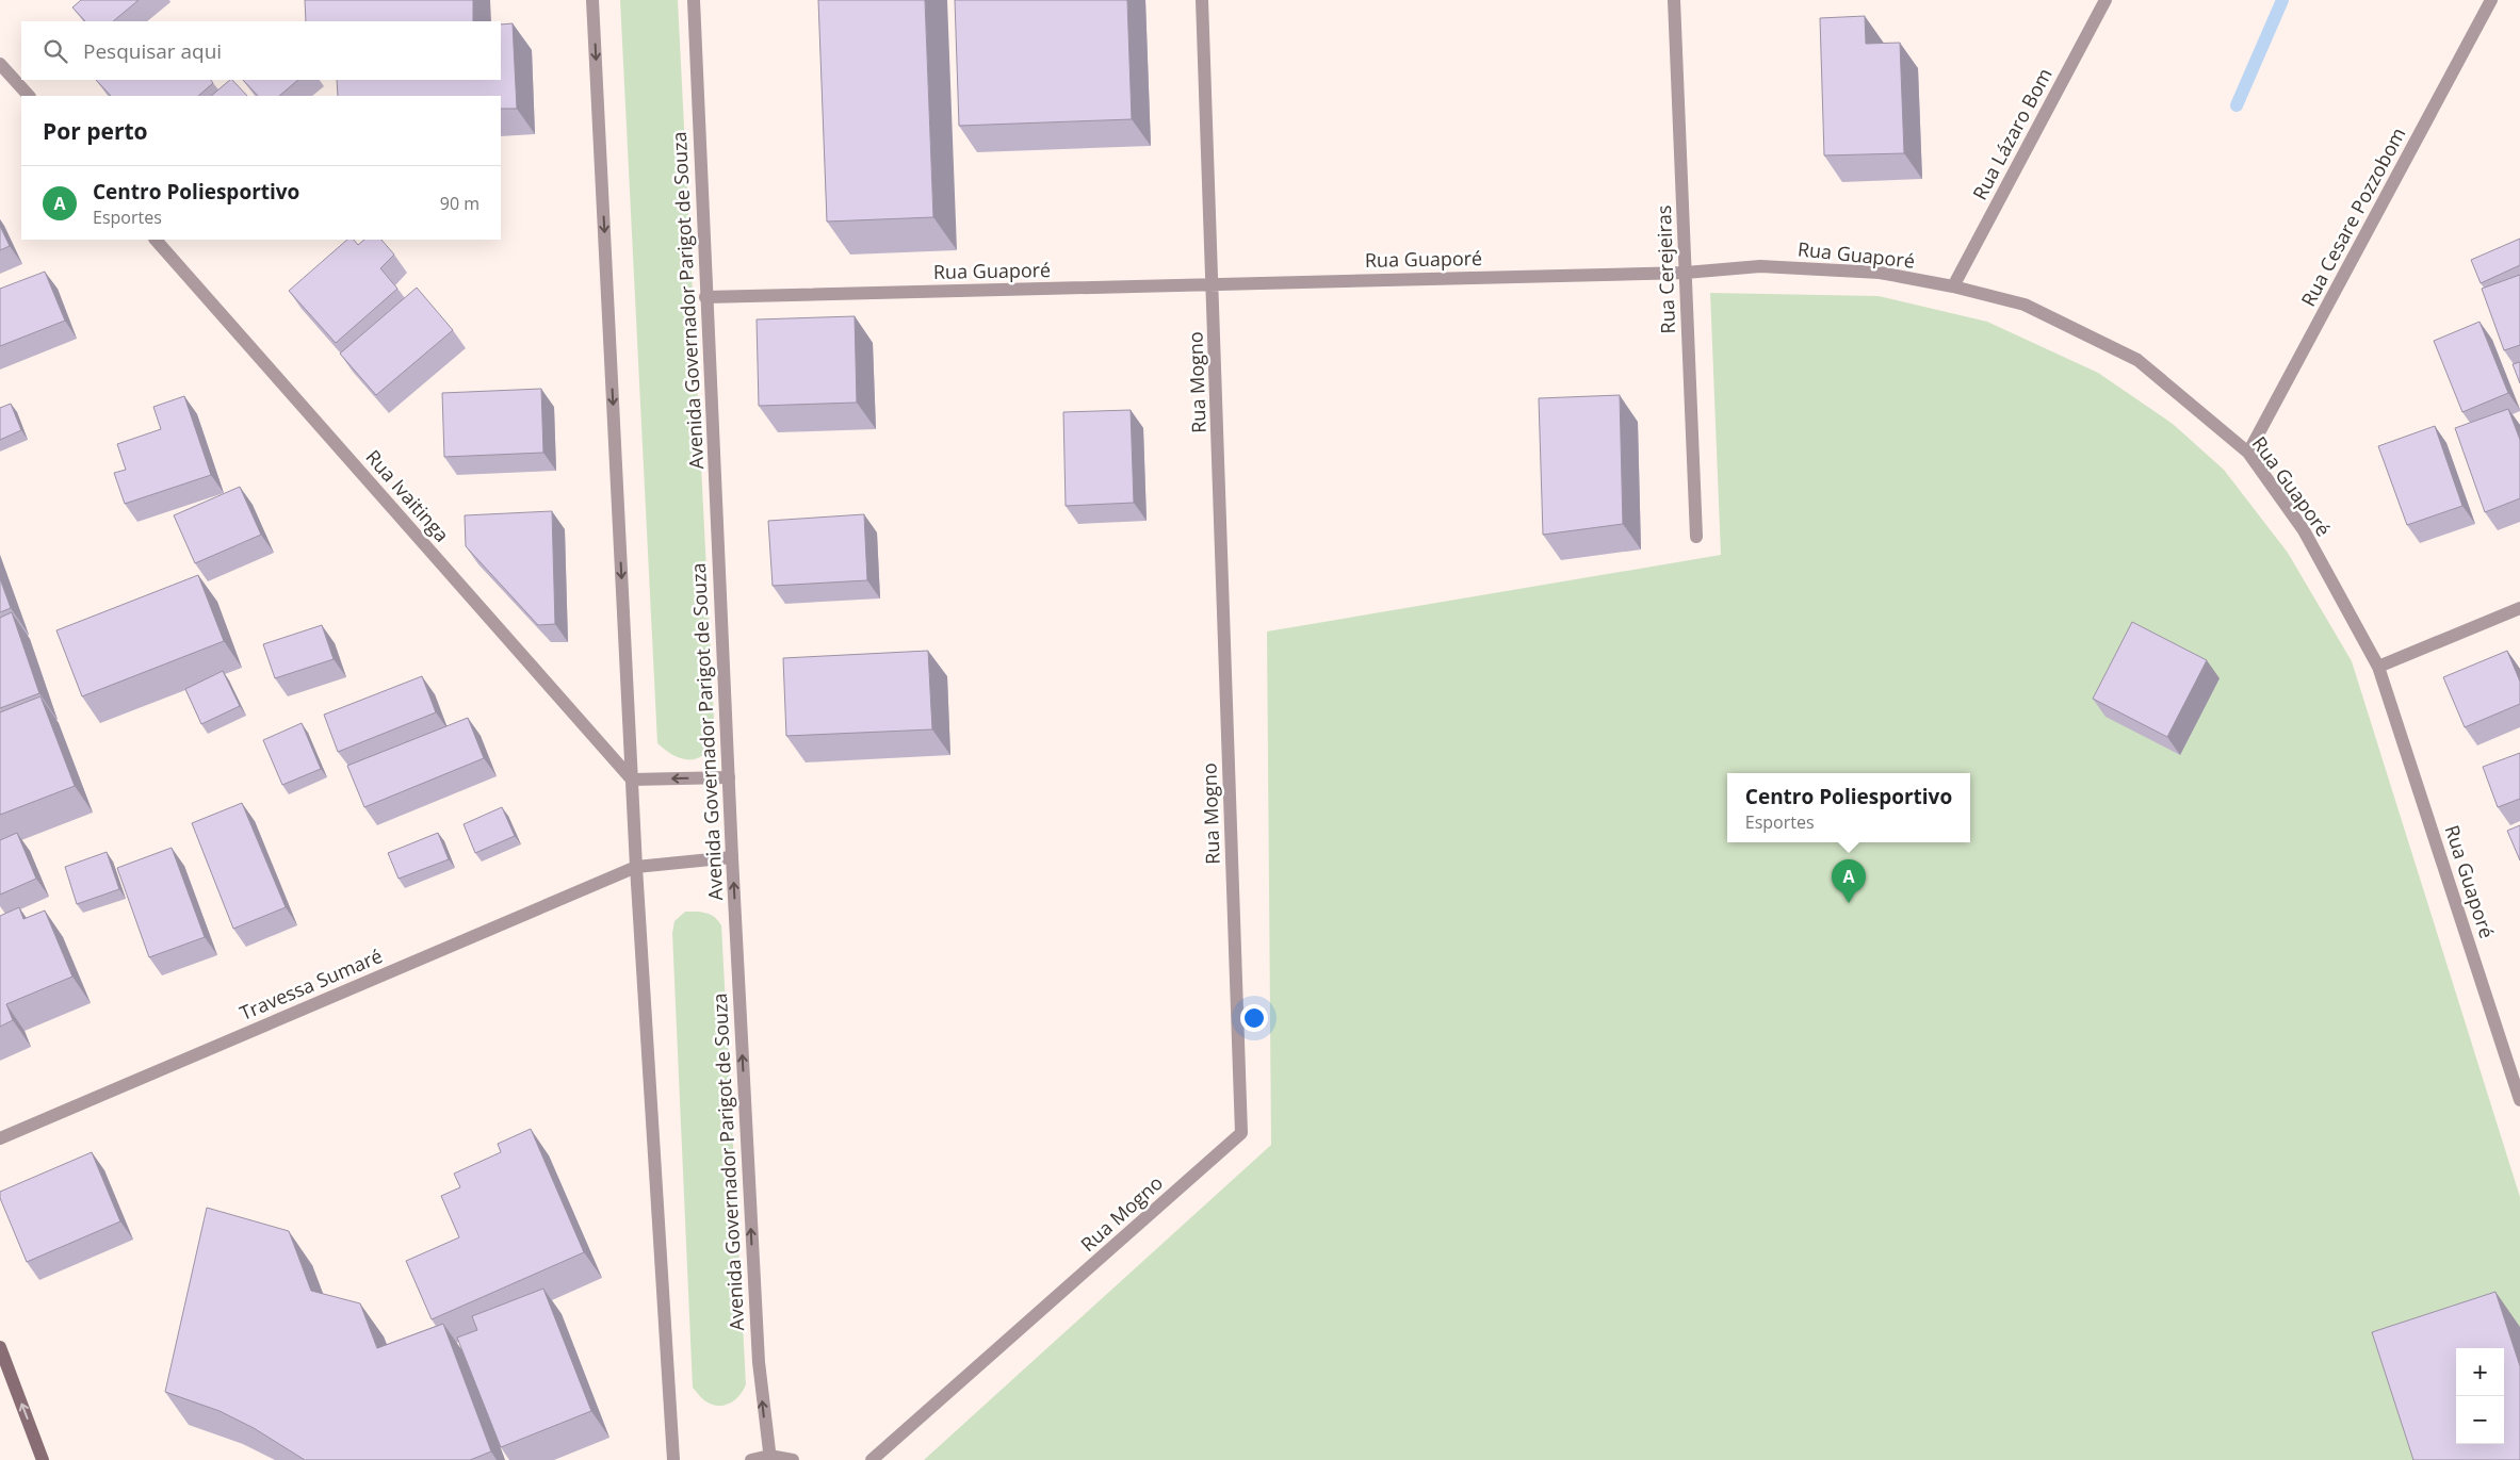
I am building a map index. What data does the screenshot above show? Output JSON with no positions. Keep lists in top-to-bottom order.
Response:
{
  "streets": {
    "street": [
      "Rua Lázaro Bom",
      "Rua Cesare Pozzobom",
      "Rua Guaporé",
      "Rua Cerejeiras",
      "Avenida Governador Parigot de Souza",
      "Rua Mogno",
      "Rua Ivaitinga",
      "Travessa Sumaré"
    ]
  },
  "crossings": [
    ["Rua Lázaro Bom", "Rua Guaporé"],
    ["Rua Cesare Pozzobom", "Rua Guaporé"],
    ["Rua Guaporé", "Rua Cerejeiras"],
    ["Rua Guaporé", "Avenida Governador Parigot de Souza"],
    ["Rua Guaporé", "Rua Mogno"],
    ["Avenida Governador Parigot de Souza", "Travessa Sumaré"]
  ],
  "page": {
    "search": "Pesquisar aqui",
    "heading": "Por perto",
    "list": [
      {
        "mark": "A",
        "name": "Centro Poliesportivo",
        "note": "Esportes",
        "value": "90 m"
      }
    ],
    "popup": ["Centro Poliesportivo", "Esportes"],
    "pins": "A",
    "map_buttons": ["+", "−"]
  }
}
